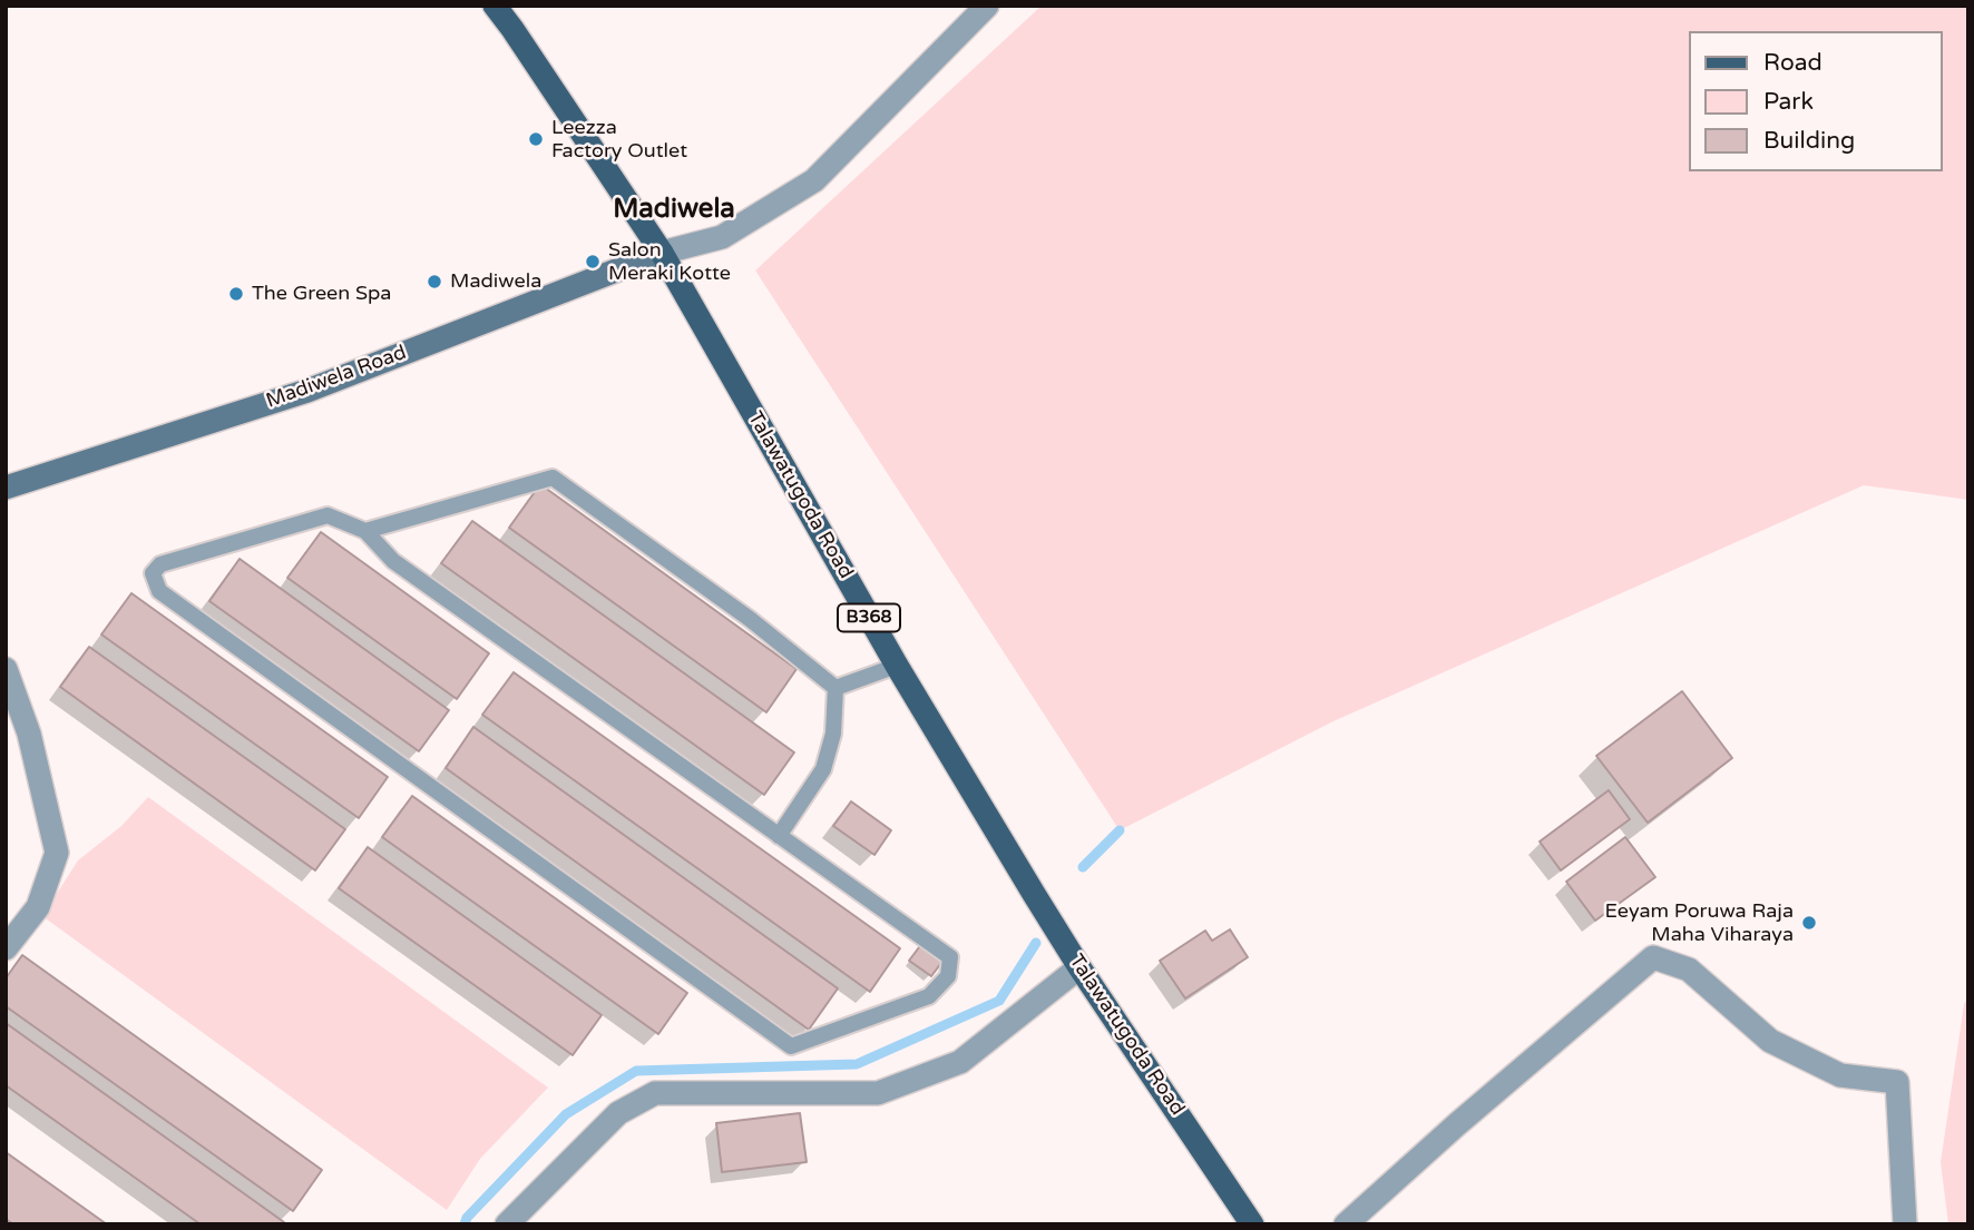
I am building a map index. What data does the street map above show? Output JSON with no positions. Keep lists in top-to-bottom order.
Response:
{
  "streets": {
    "main road": ["Madiwela Road", "Talawatugoda Road", "B368"]
  },
  "crossings": [
    ["Madiwela Road", "Talawatugoda Road"]
  ],
  "districts": ["Madiwela"],
  "places": [
    "Leezza Factory Outlet",
    "Salon Meraki Kotte",
    "Madiwela",
    "The Green Spa",
    "Eeyam Poruwa Raja Maha Viharaya"
  ],
  "legend": ["Road", "Park", "Building"]
}
